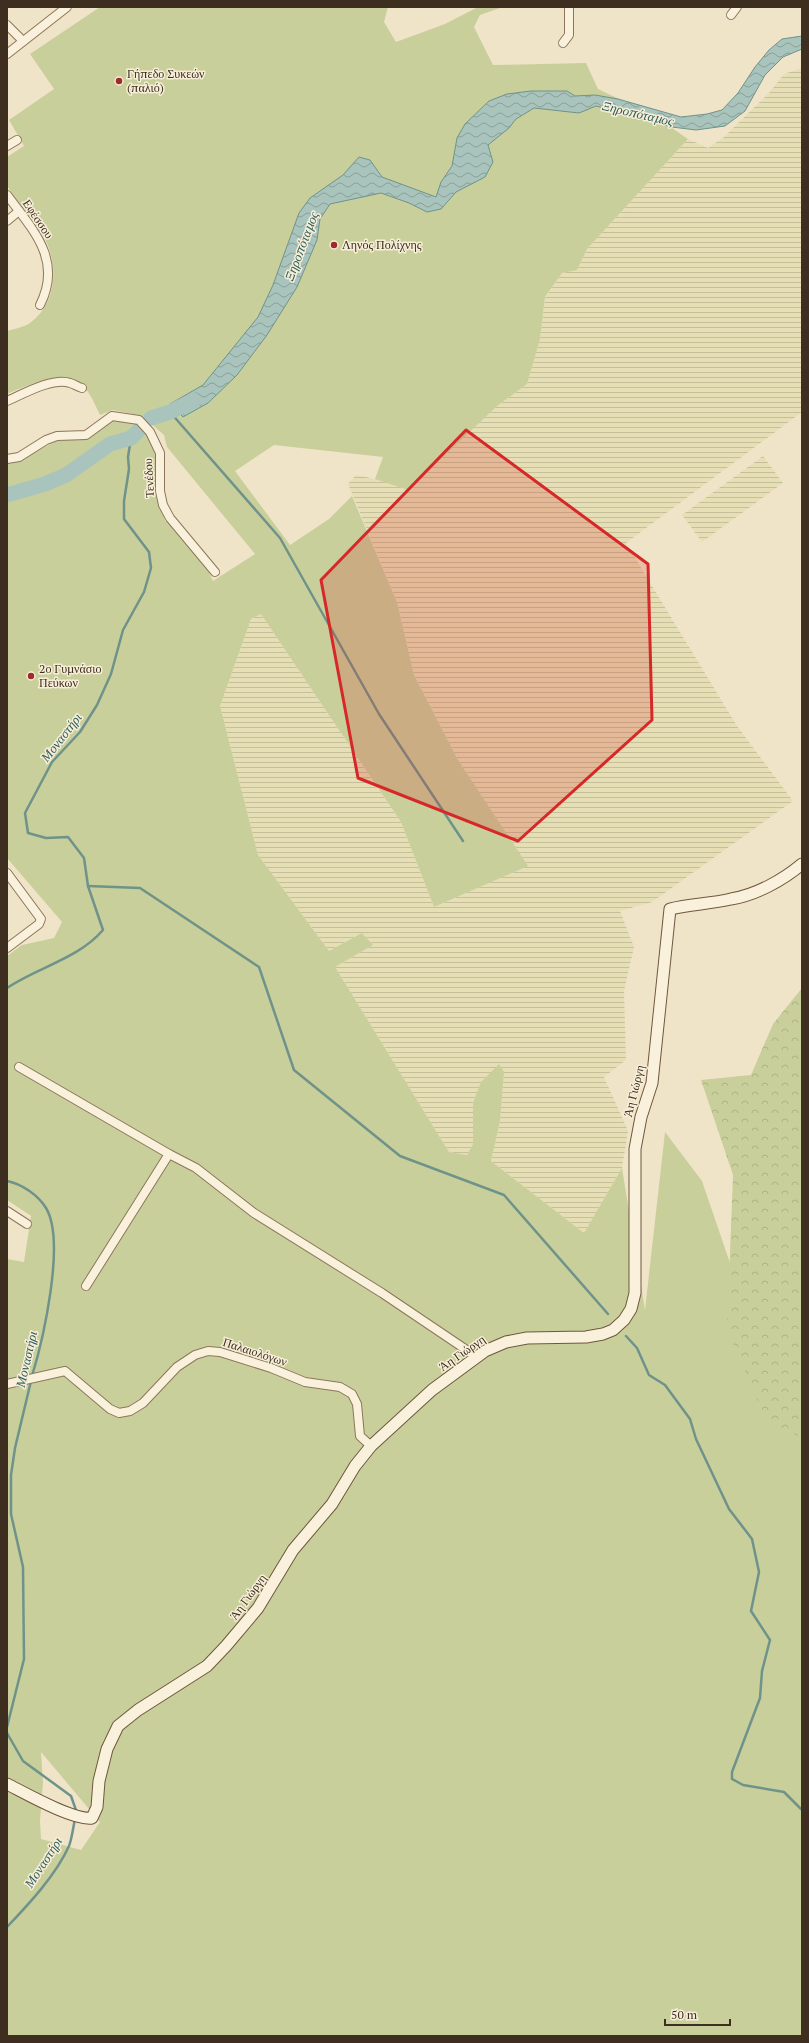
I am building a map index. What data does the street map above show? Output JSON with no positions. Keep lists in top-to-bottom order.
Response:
{
  "streets": {
    "street": [
      "Εφέσσου",
      "Τενέδου",
      "Άη Γιώργη",
      "Παλαιολόγων"
    ]
  },
  "crossings": [
    ["Άη Γιώργη", "Παλαιολόγων"]
  ],
  "water": ["Ξηροπόταμος", "Μοναστήρι"],
  "places": ["Γήπεδο Συκεών (παλιό)", "Ληνός Πολίχνης", "2ο Γυμνάσιο Πεύκων"],
  "scale_bar": "50 m"
}
